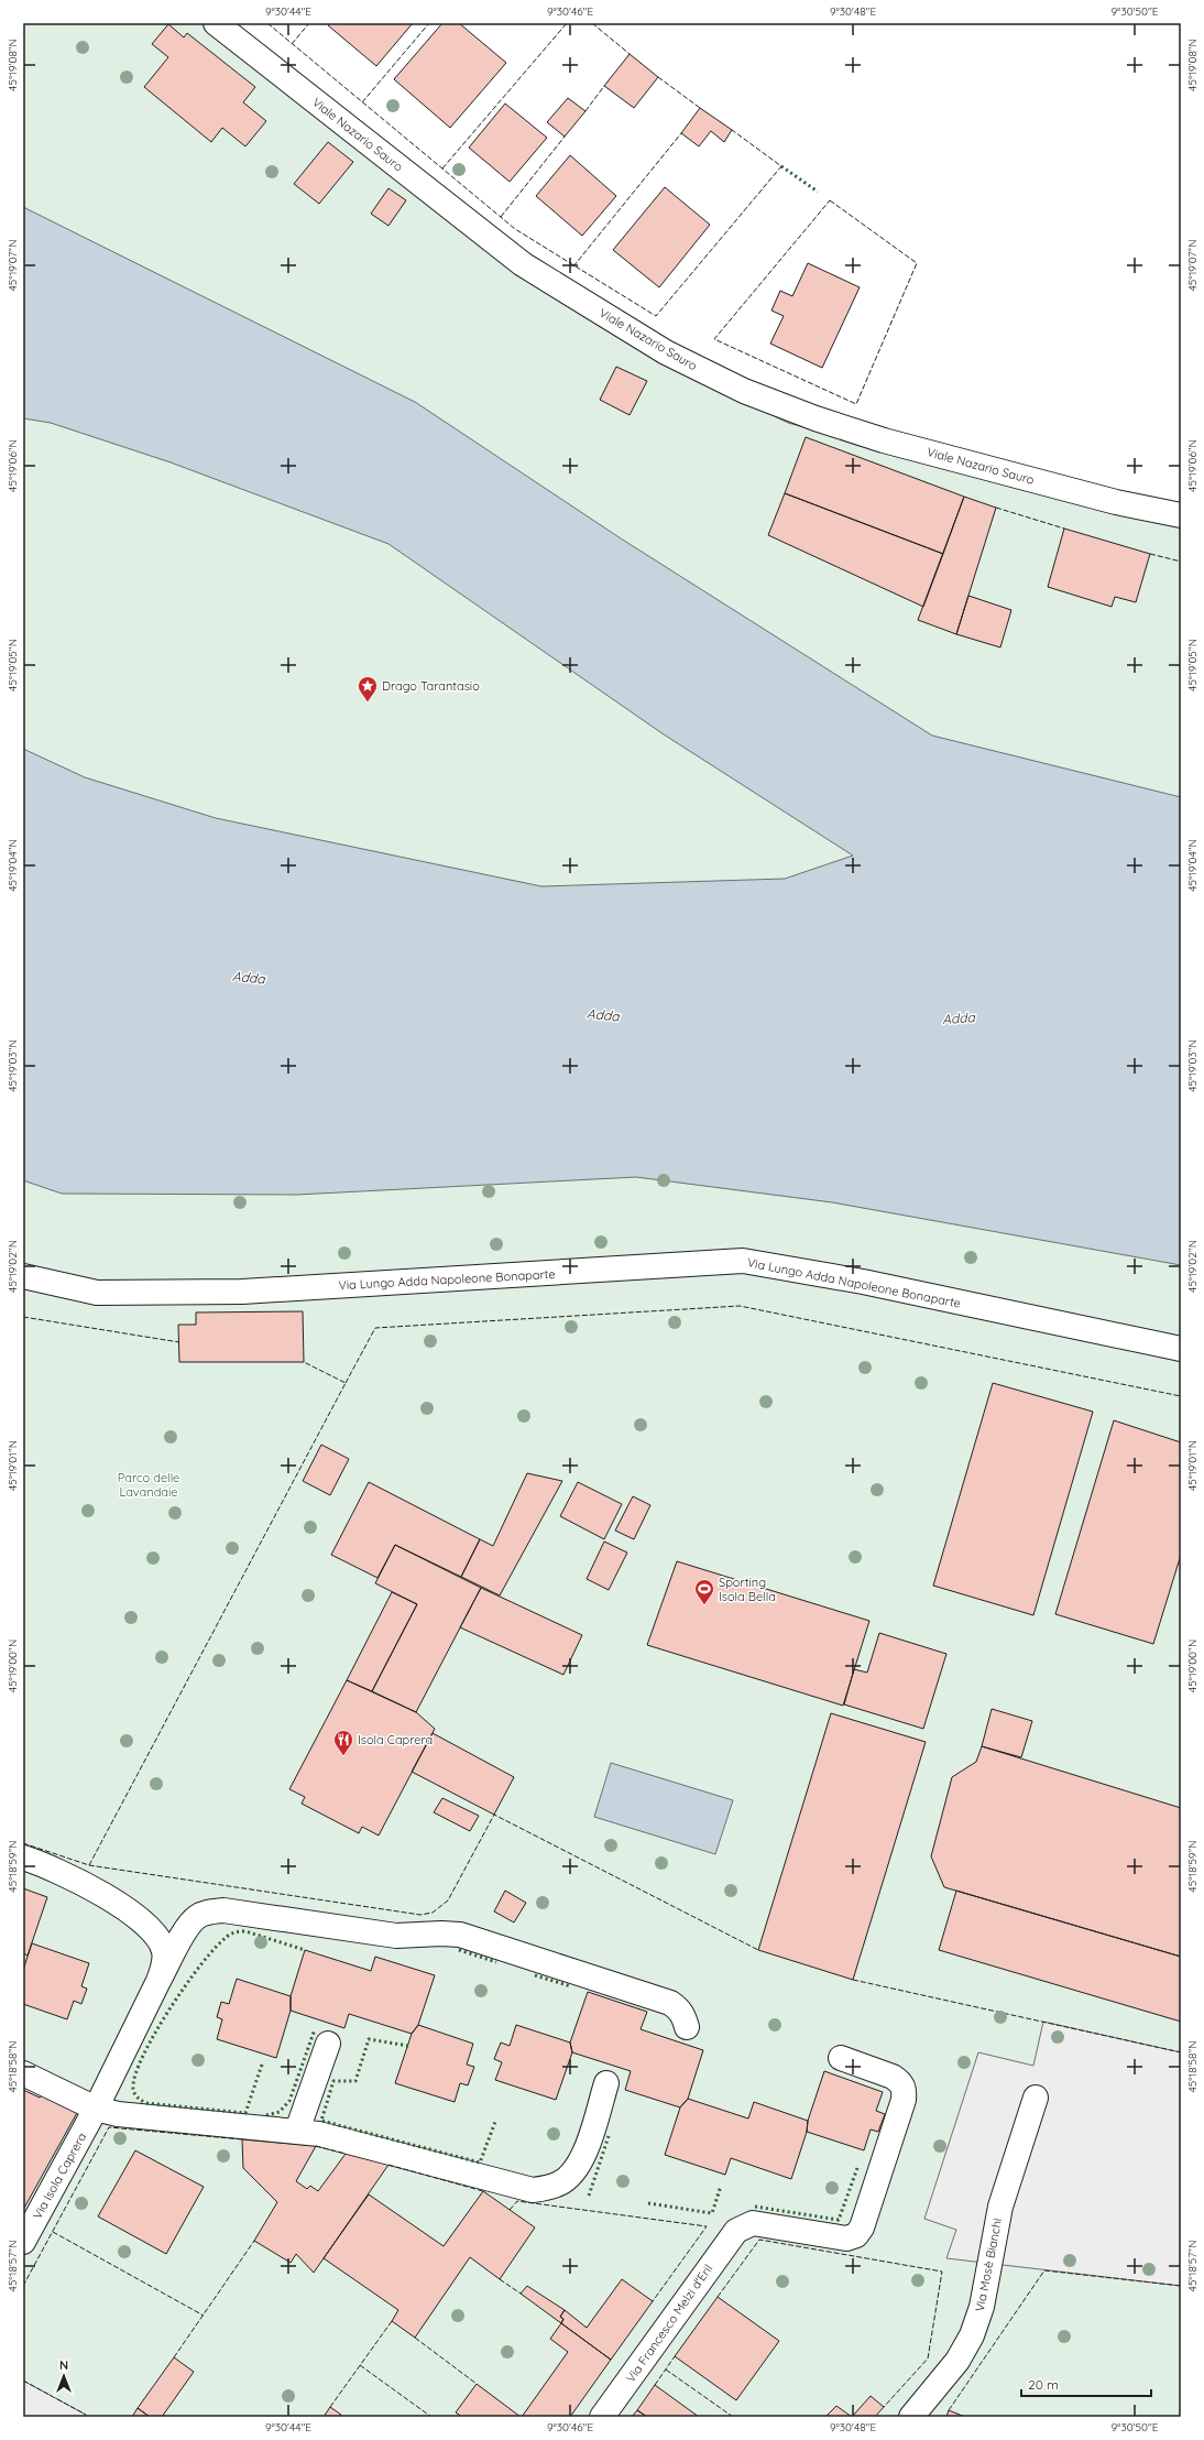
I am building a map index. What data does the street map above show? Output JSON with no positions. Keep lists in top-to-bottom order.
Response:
{
  "streets": {
    "street": [
      "Viale Nazario Sauro",
      "Via Lungo Adda Napoleone Bonaparte",
      "Via Isola Caprera",
      "Via Mosè Bianchi",
      "Via Francesco Melzi d'Eril"
    ]
  },
  "water": ["Adda"],
  "parks": ["Parco delle Lavandaie"],
  "places": {
    "place": ["Drago Tarantasio"],
    "sports": ["Sporting Isola Bella"],
    "restaurant": ["Isola Caprera"]
  },
  "scale_bar": "20 m",
  "north": "top",
  "coordinates": [
    "9°30'44\"E",
    "9°30'46\"E",
    "9°30'48\"E",
    "9°30'50\"E",
    "45°19'08\"N",
    "45°19'07\"N",
    "45°19'06\"N",
    "45°19'05\"N",
    "45°19'04\"N",
    "45°19'03\"N",
    "45°19'02\"N",
    "45°19'01\"N",
    "45°19'00\"N",
    "45°18'59\"N",
    "45°18'58\"N",
    "45°18'57\"N"
  ]
}
